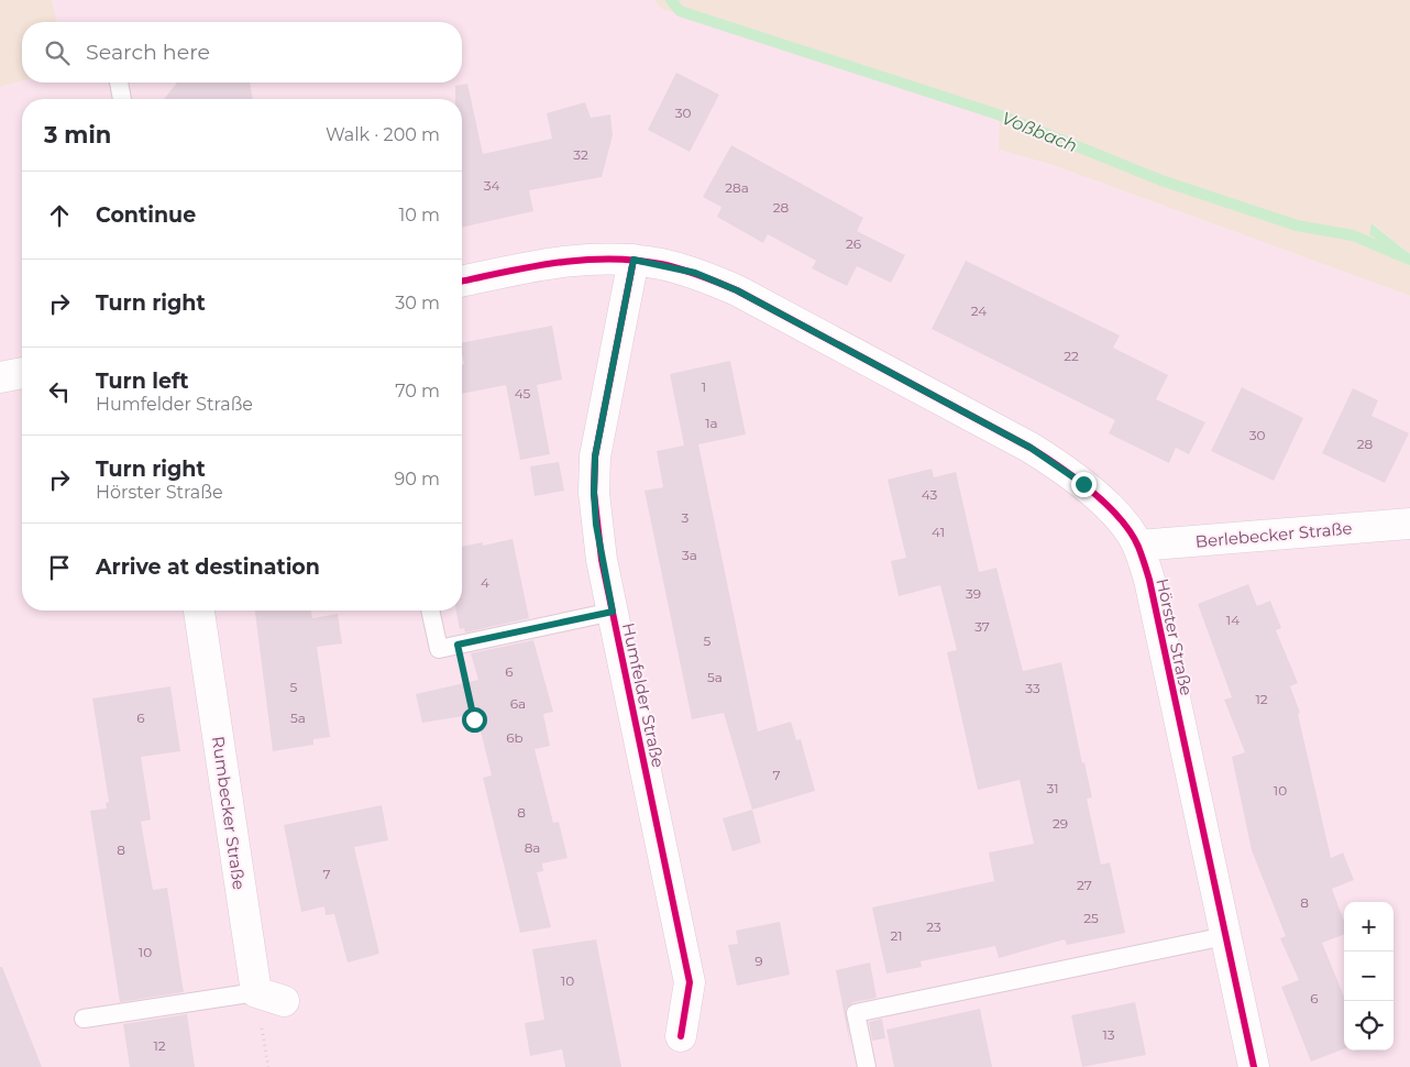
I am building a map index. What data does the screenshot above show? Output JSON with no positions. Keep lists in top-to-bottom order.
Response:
{
  "streets": {
    "street": [
      "Berlebecker Straße",
      "Hörster Straße",
      "Humfelder Straße",
      "Rumbecker Straße"
    ]
  },
  "crossings": [
    ["Berlebecker Straße", "Hörster Straße"],
    ["Hörster Straße", "Humfelder Straße"]
  ],
  "water": ["Voßbach"],
  "house_numbers": [
    "30",
    "32",
    "34",
    "28a",
    "28",
    "26",
    "24",
    "22",
    "1",
    "45",
    "1a",
    "30",
    "28",
    "43",
    "3",
    "41",
    "3a",
    "4",
    "39",
    "14",
    "37",
    "5",
    "6",
    "5a",
    "5",
    "33",
    "12",
    "6a",
    "6",
    "5a",
    "6b",
    "7",
    "31",
    "10",
    "8",
    "29",
    "8a",
    "8",
    "7",
    "27",
    "8",
    "25",
    "23",
    "21",
    "10",
    "9",
    "10",
    "6",
    "13",
    "12"
  ],
  "page": {
    "search": "Search here",
    "heading": ["3 min", "Walk · 200 m"],
    "list": [
      ["Continue", "10 m"],
      ["Turn right", "30 m"],
      ["Turn left", "Humfelder Straße", "70 m"],
      ["Turn right", "Hörster Straße", "90 m"],
      "Arrive at destination"
    ],
    "map_buttons": ["+", "−"]
  }
}
